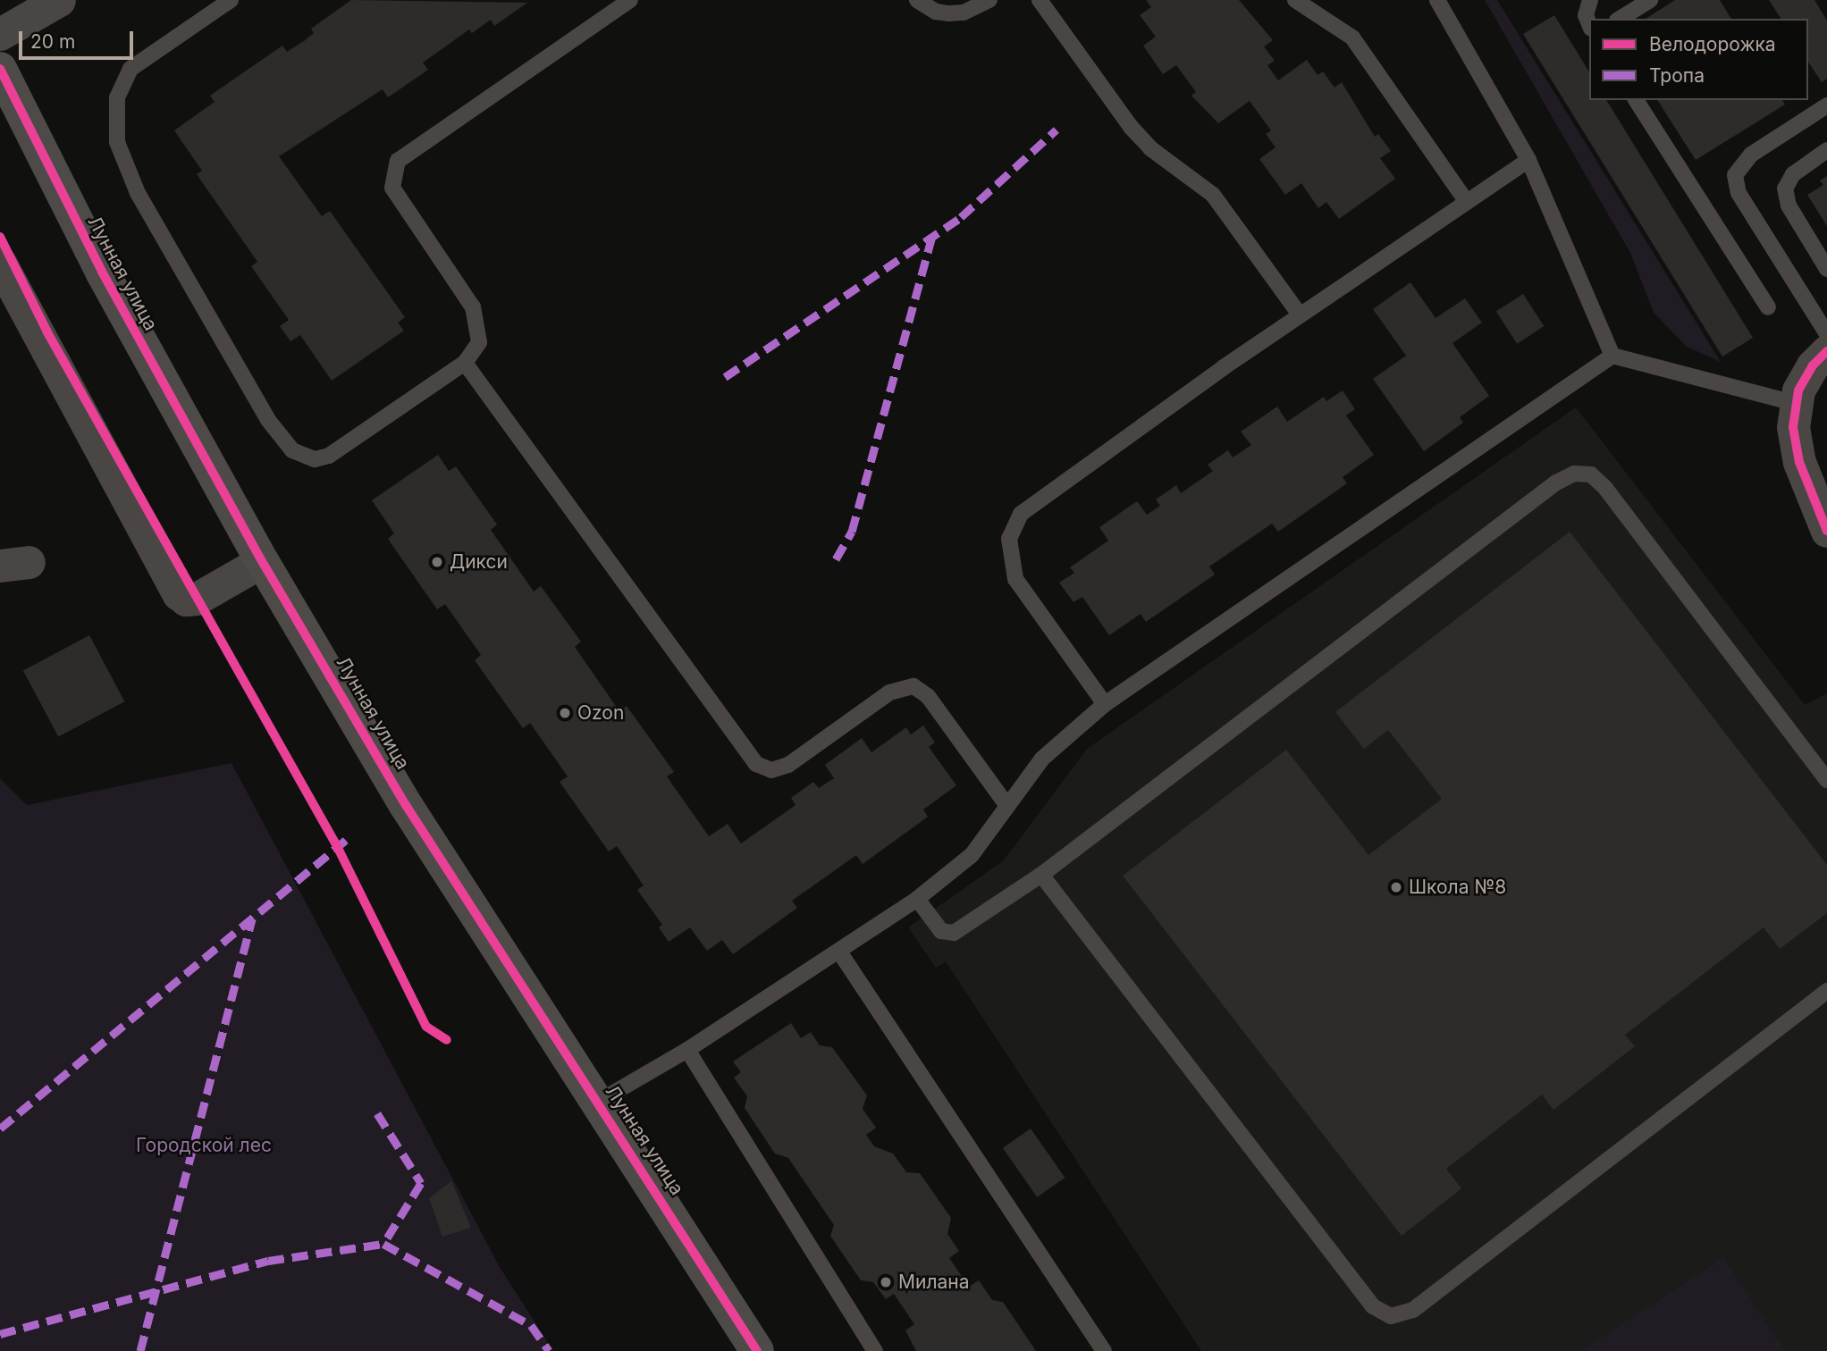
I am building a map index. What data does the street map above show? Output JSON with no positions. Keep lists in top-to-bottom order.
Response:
{
  "streets": {
    "street": ["Лунная улица"]
  },
  "parks": ["Городской лес"],
  "places": [
    "Дикси",
    "Ozon",
    "Школа №8",
    "Милана"
  ],
  "legend": ["Велодорожка", "Тропа"],
  "scale_bar": "20 m"
}
